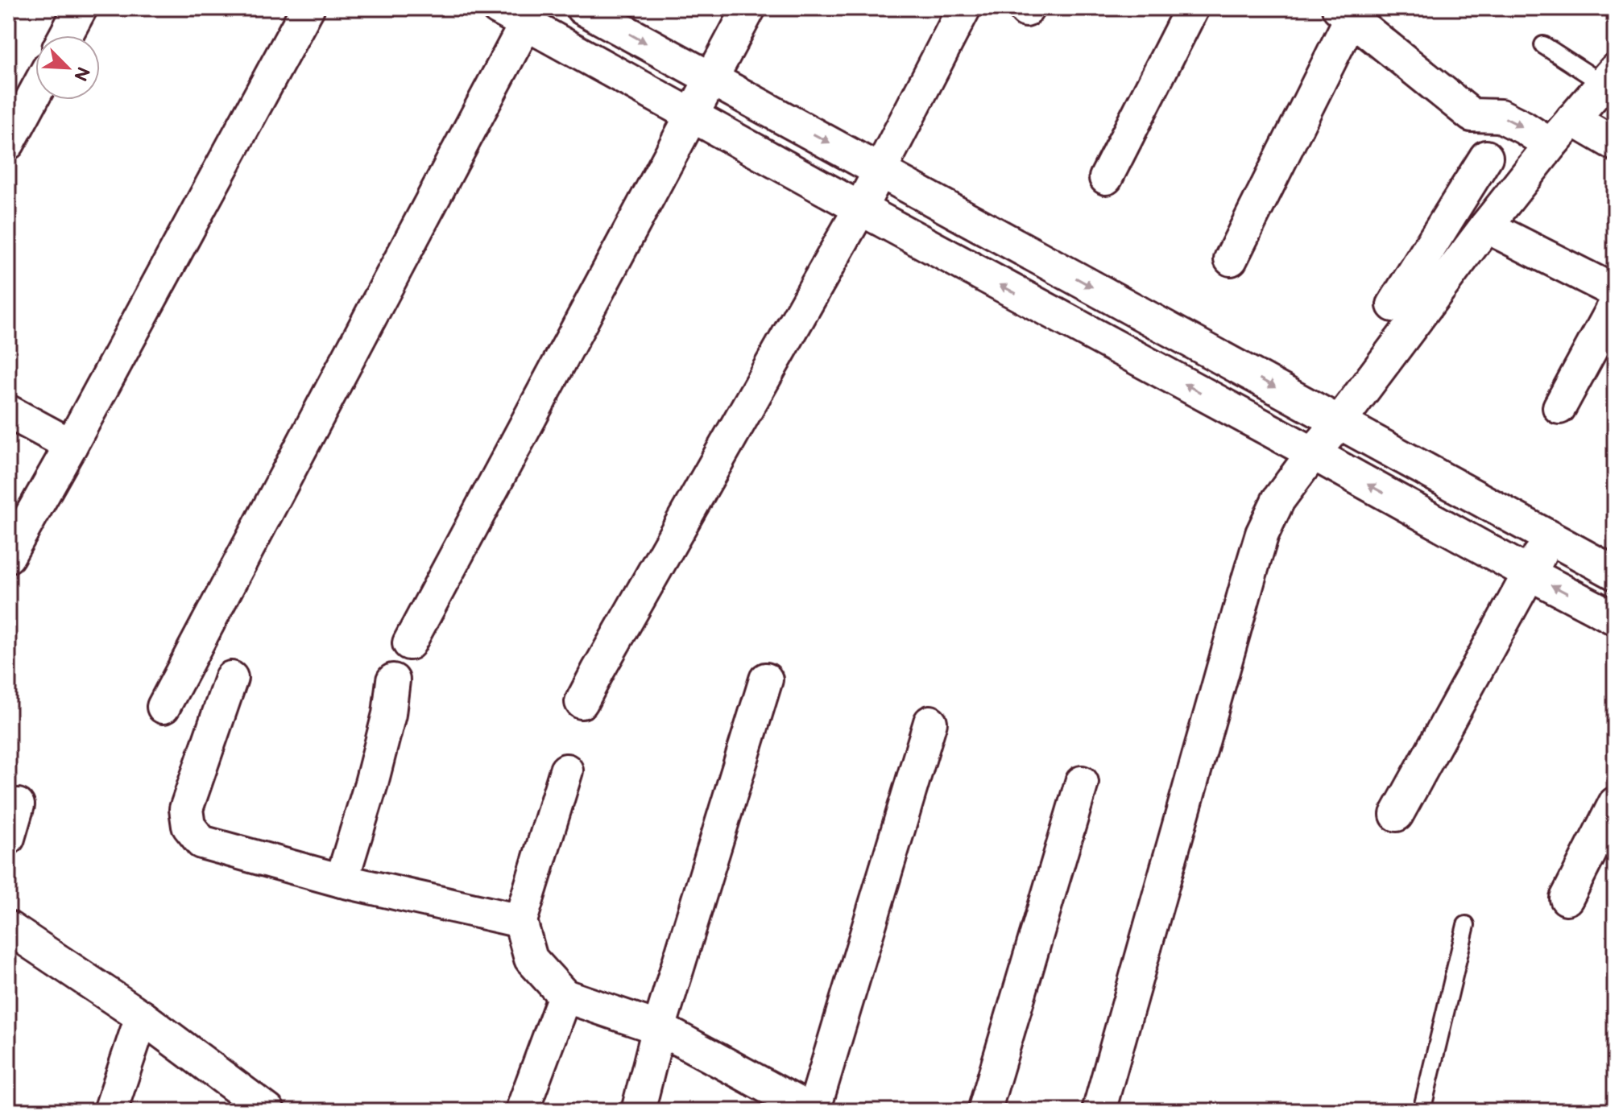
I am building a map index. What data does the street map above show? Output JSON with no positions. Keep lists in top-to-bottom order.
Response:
{
  "north": "bottom right"
}
